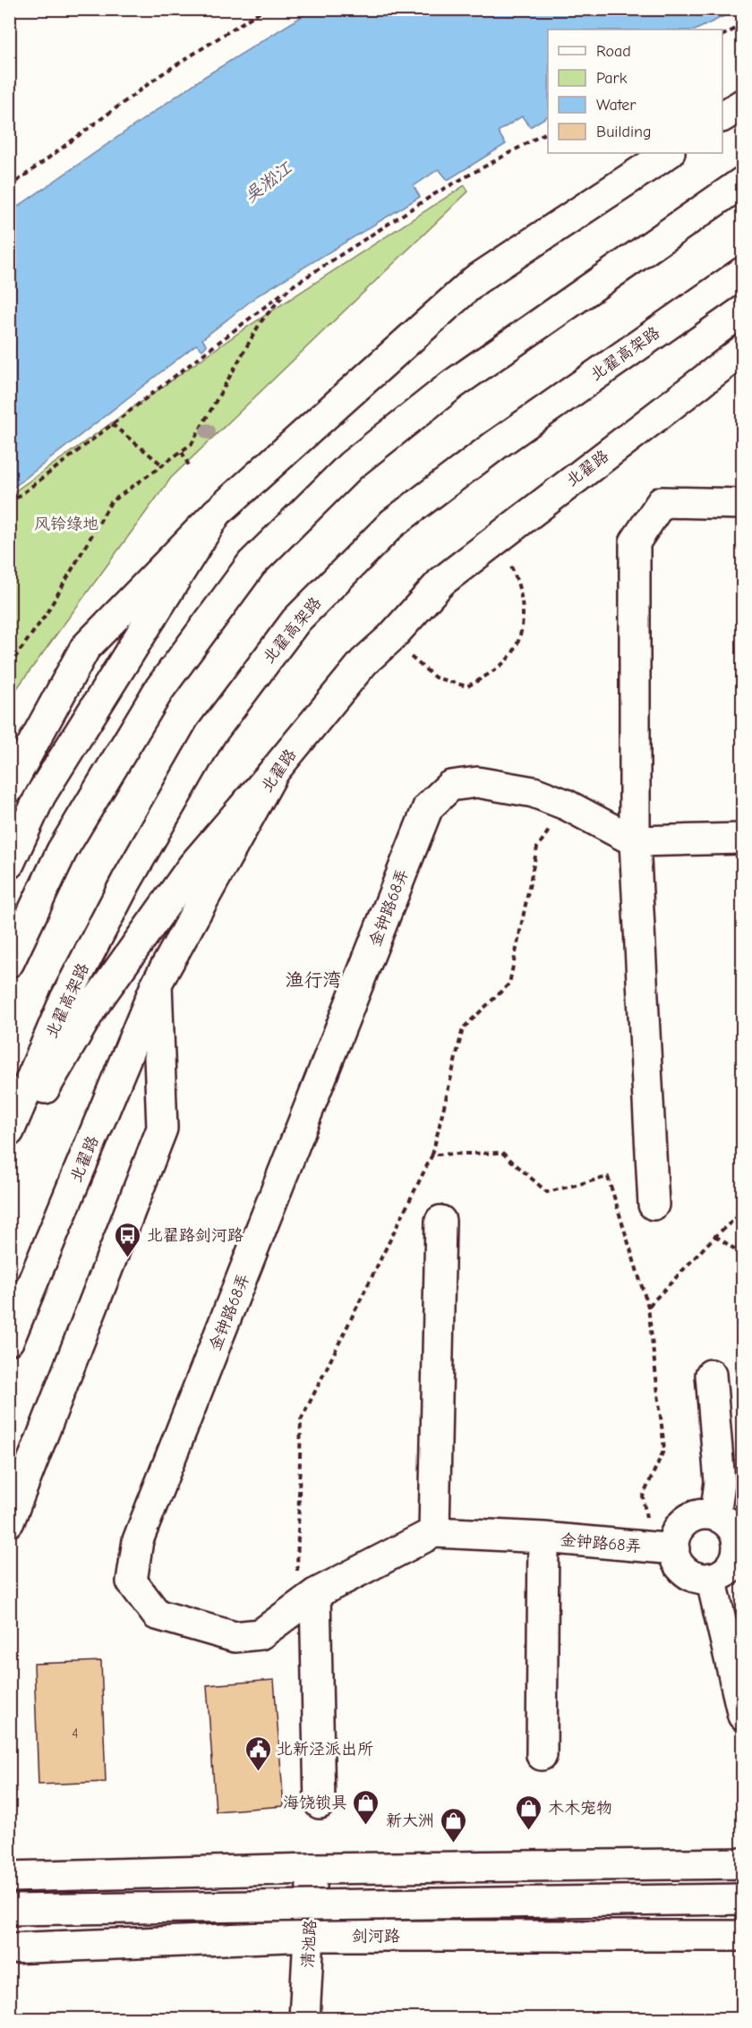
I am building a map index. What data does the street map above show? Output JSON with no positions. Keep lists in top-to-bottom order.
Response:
{
  "streets": {
    "main road": [
      "北翟高架路",
      "北翟路",
      "金钟路68弄",
      "剑河路",
      "清池路"
    ]
  },
  "crossings": [
    ["剑河路", "清池路"]
  ],
  "districts": ["渔行湾"],
  "water": ["吴淞江"],
  "parks": ["风铃绿地"],
  "places": {
    "bus stop": ["北翟路剑河路"],
    "public building": ["北新泾派出所"],
    "shop": ["海饶锁具", "木木宠物", "新大洲"]
  },
  "house_numbers": ["4"],
  "legend": [
    "Road",
    "Park",
    "Water",
    "Building"
  ]
}
